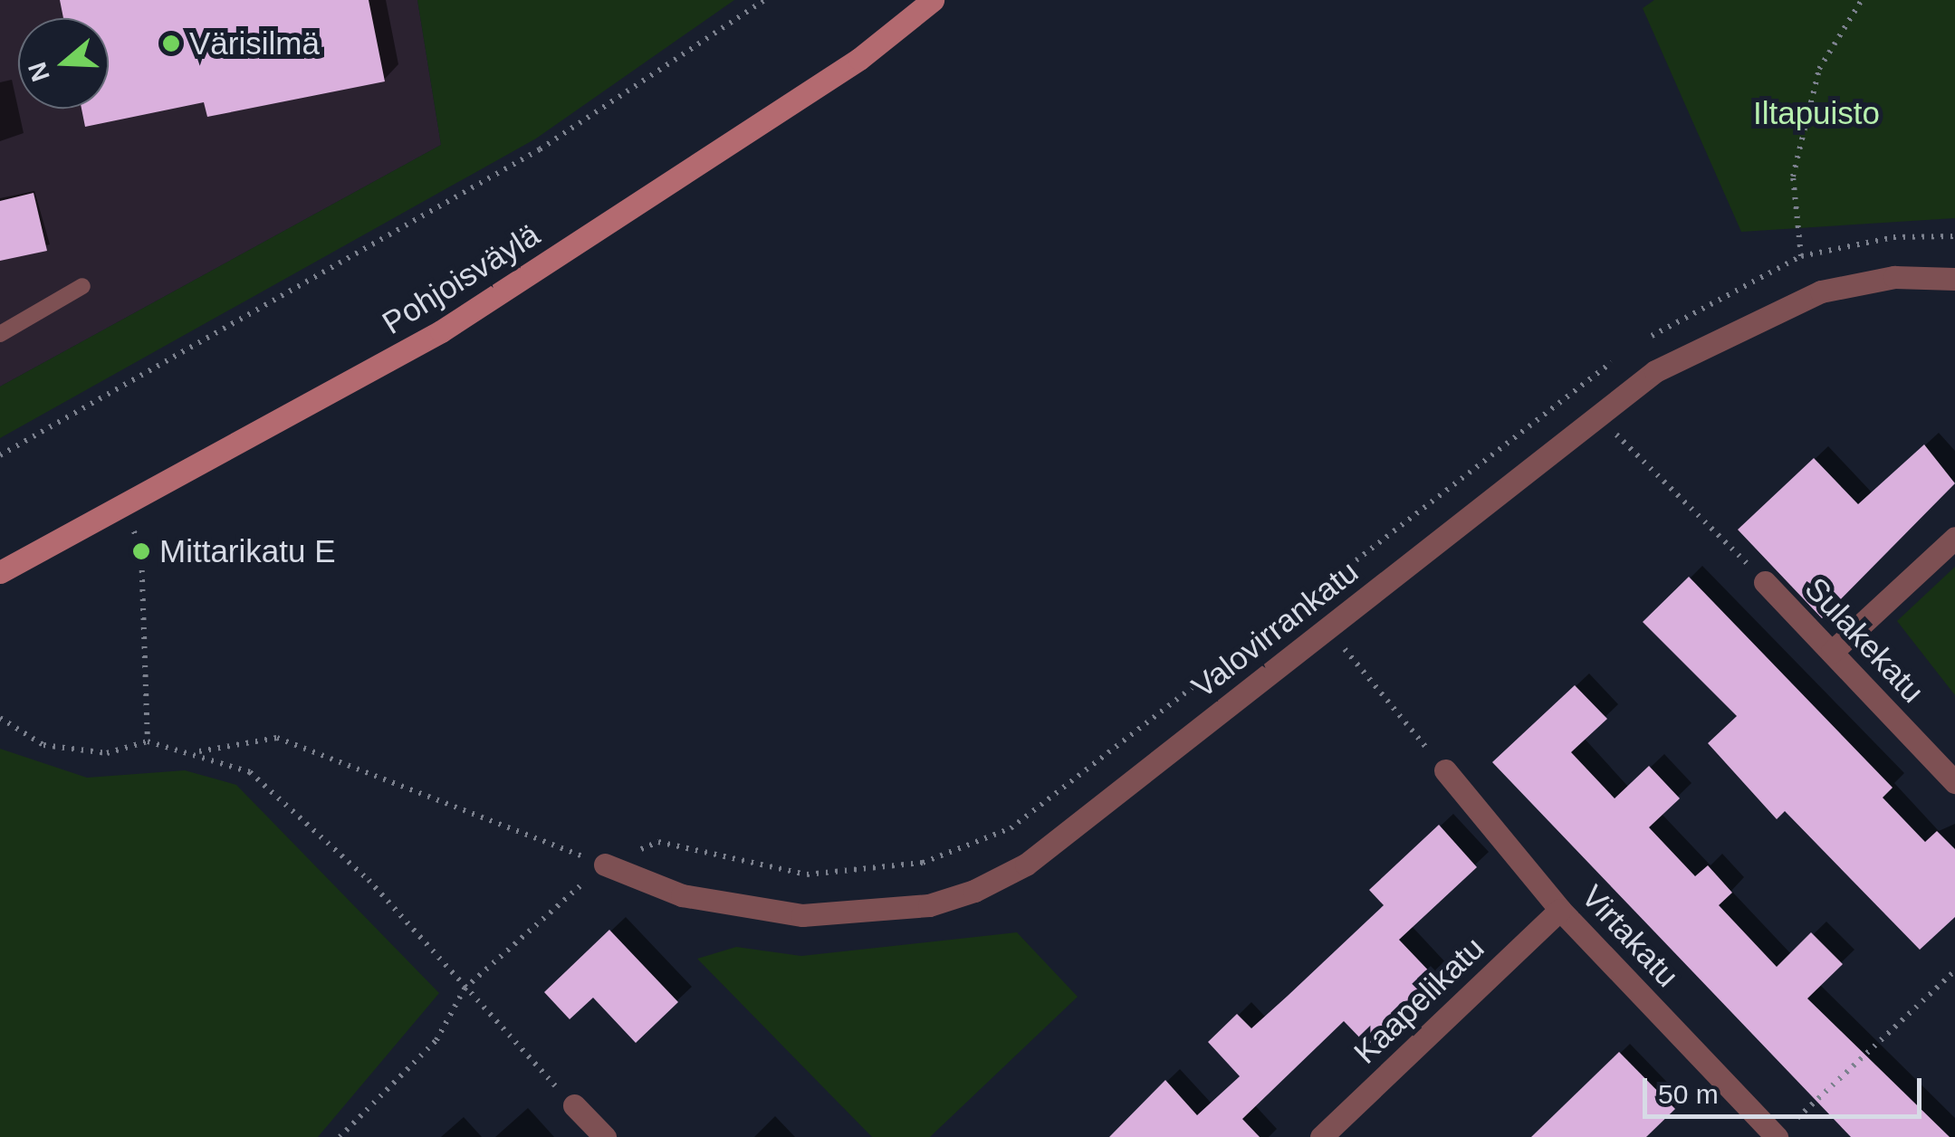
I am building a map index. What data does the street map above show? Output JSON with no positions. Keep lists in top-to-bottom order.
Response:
{
  "streets": {
    "main road": ["Pohjoisväylä"],
    "street": [
      "Valovirrankatu",
      "Sulakekatu",
      "Virtakatu",
      "Kaapelikatu"
    ]
  },
  "crossings": [
    ["Virtakatu", "Kaapelikatu"]
  ],
  "parks": ["Iltapuisto"],
  "places": ["Värisilmä", "Mittarikatu E"],
  "scale_bar": "50 m",
  "north": "left"
}
